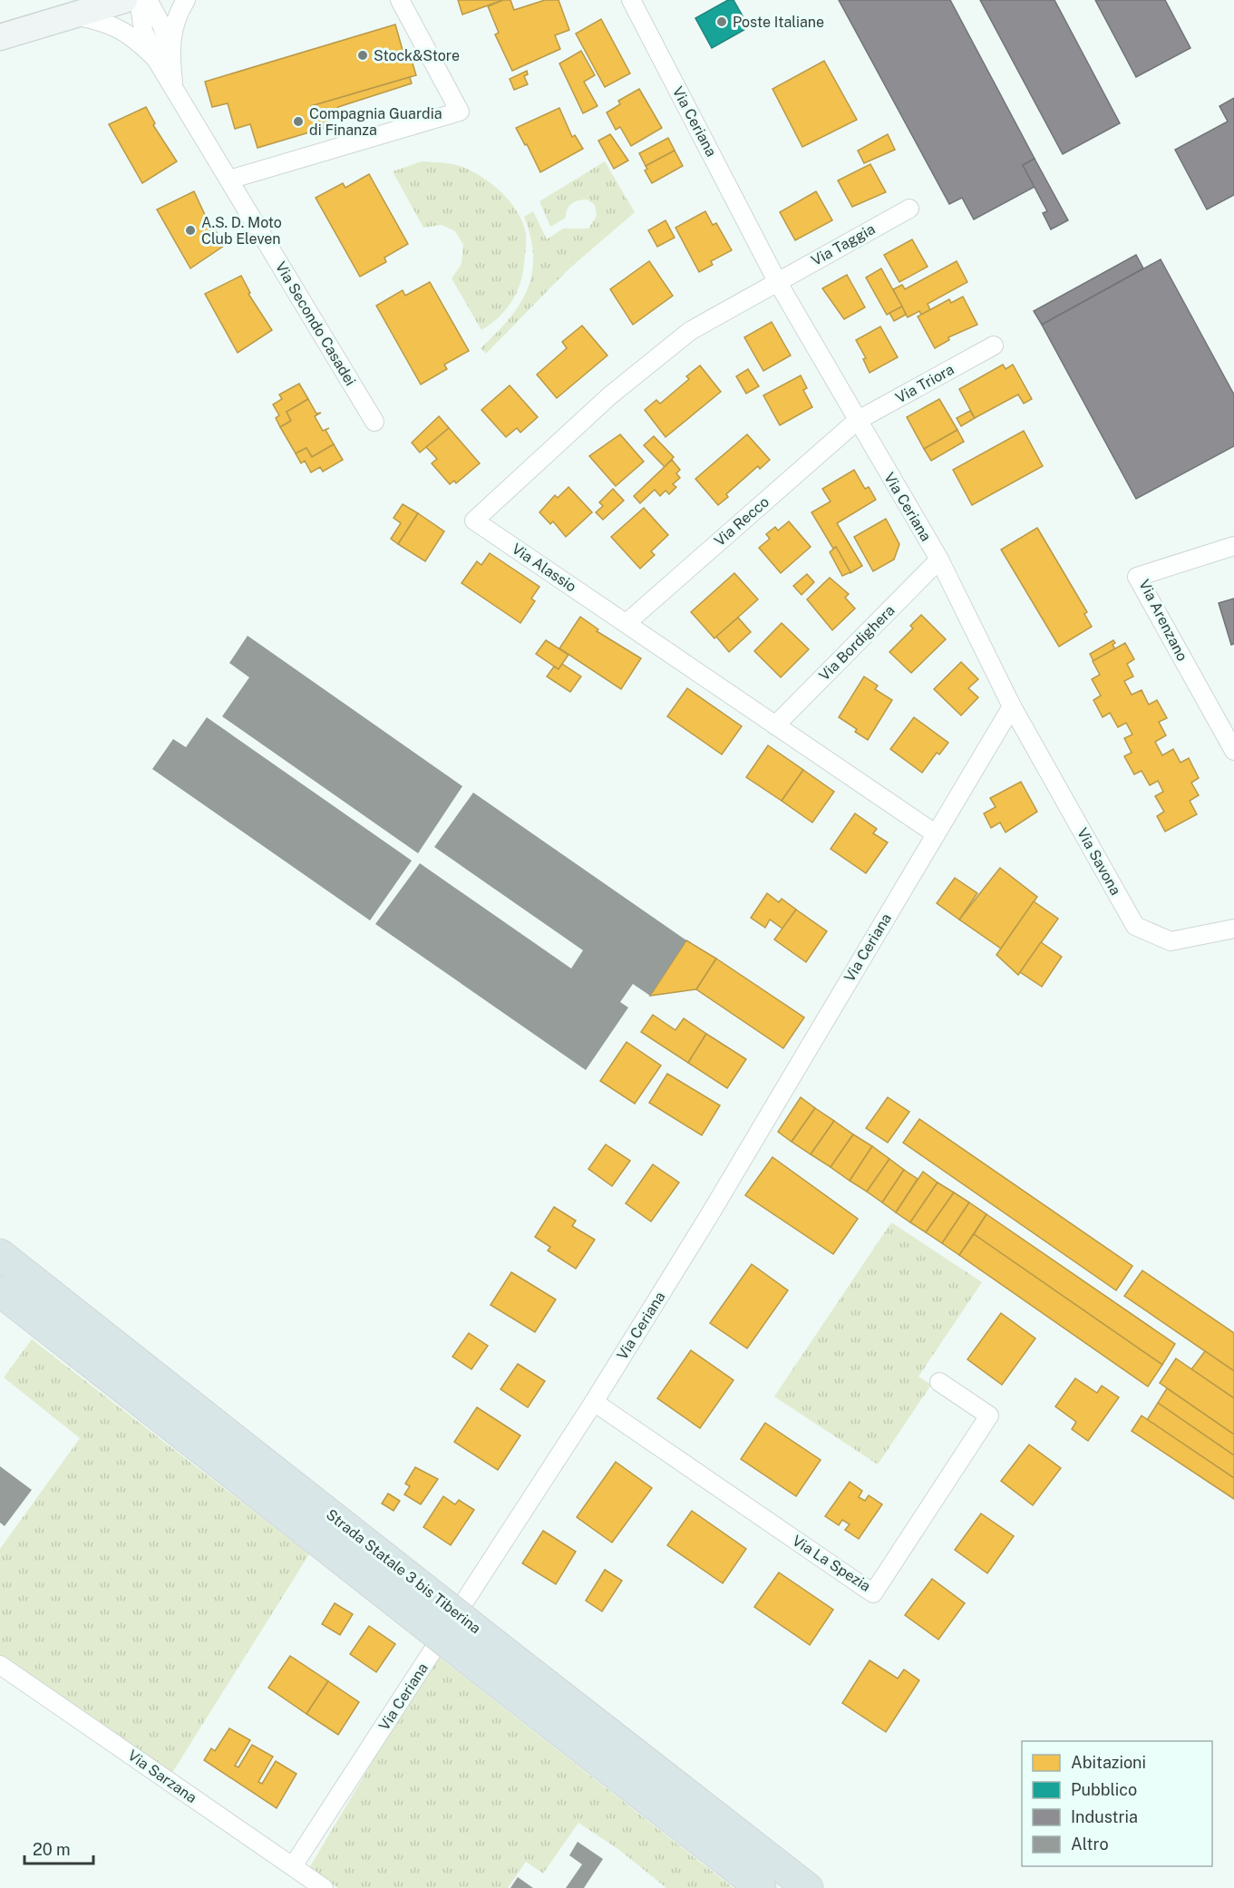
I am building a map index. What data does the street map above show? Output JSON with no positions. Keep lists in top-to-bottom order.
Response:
{
  "streets": {
    "highway": ["Strada Statale 3 bis Tiberina"],
    "street": [
      "Via Ceriana",
      "Via Taggia",
      "Via Secondo Casadei",
      "Via Triora",
      "Via Recco",
      "Via Alassio",
      "Via Arenzano",
      "Via Bordighera",
      "Via Savona",
      "Via La Spezia",
      "Via Sarzana"
    ]
  },
  "crossings": [
    ["Via Ceriana", "Via Taggia"],
    ["Via Ceriana", "Via Triora"],
    ["Via Ceriana", "Via Recco"],
    ["Via Ceriana", "Via Alassio"],
    ["Via Ceriana", "Via Bordighera"],
    ["Via Ceriana", "Via Savona"],
    ["Via Ceriana", "Via La Spezia"],
    ["Via Ceriana", "Via Sarzana"],
    ["Via Taggia", "Via Alassio"],
    ["Via Triora", "Via Recco"],
    ["Via Recco", "Via Alassio"],
    ["Via Alassio", "Via Bordighera"]
  ],
  "places": [
    "Poste Italiane",
    "Stock&Store",
    "Compagnia Guardia di Finanza",
    "A.S. D. Moto Club Eleven"
  ],
  "legend": [
    "Abitazioni",
    "Pubblico",
    "Industria",
    "Altro"
  ],
  "scale_bar": "20 m"
}
